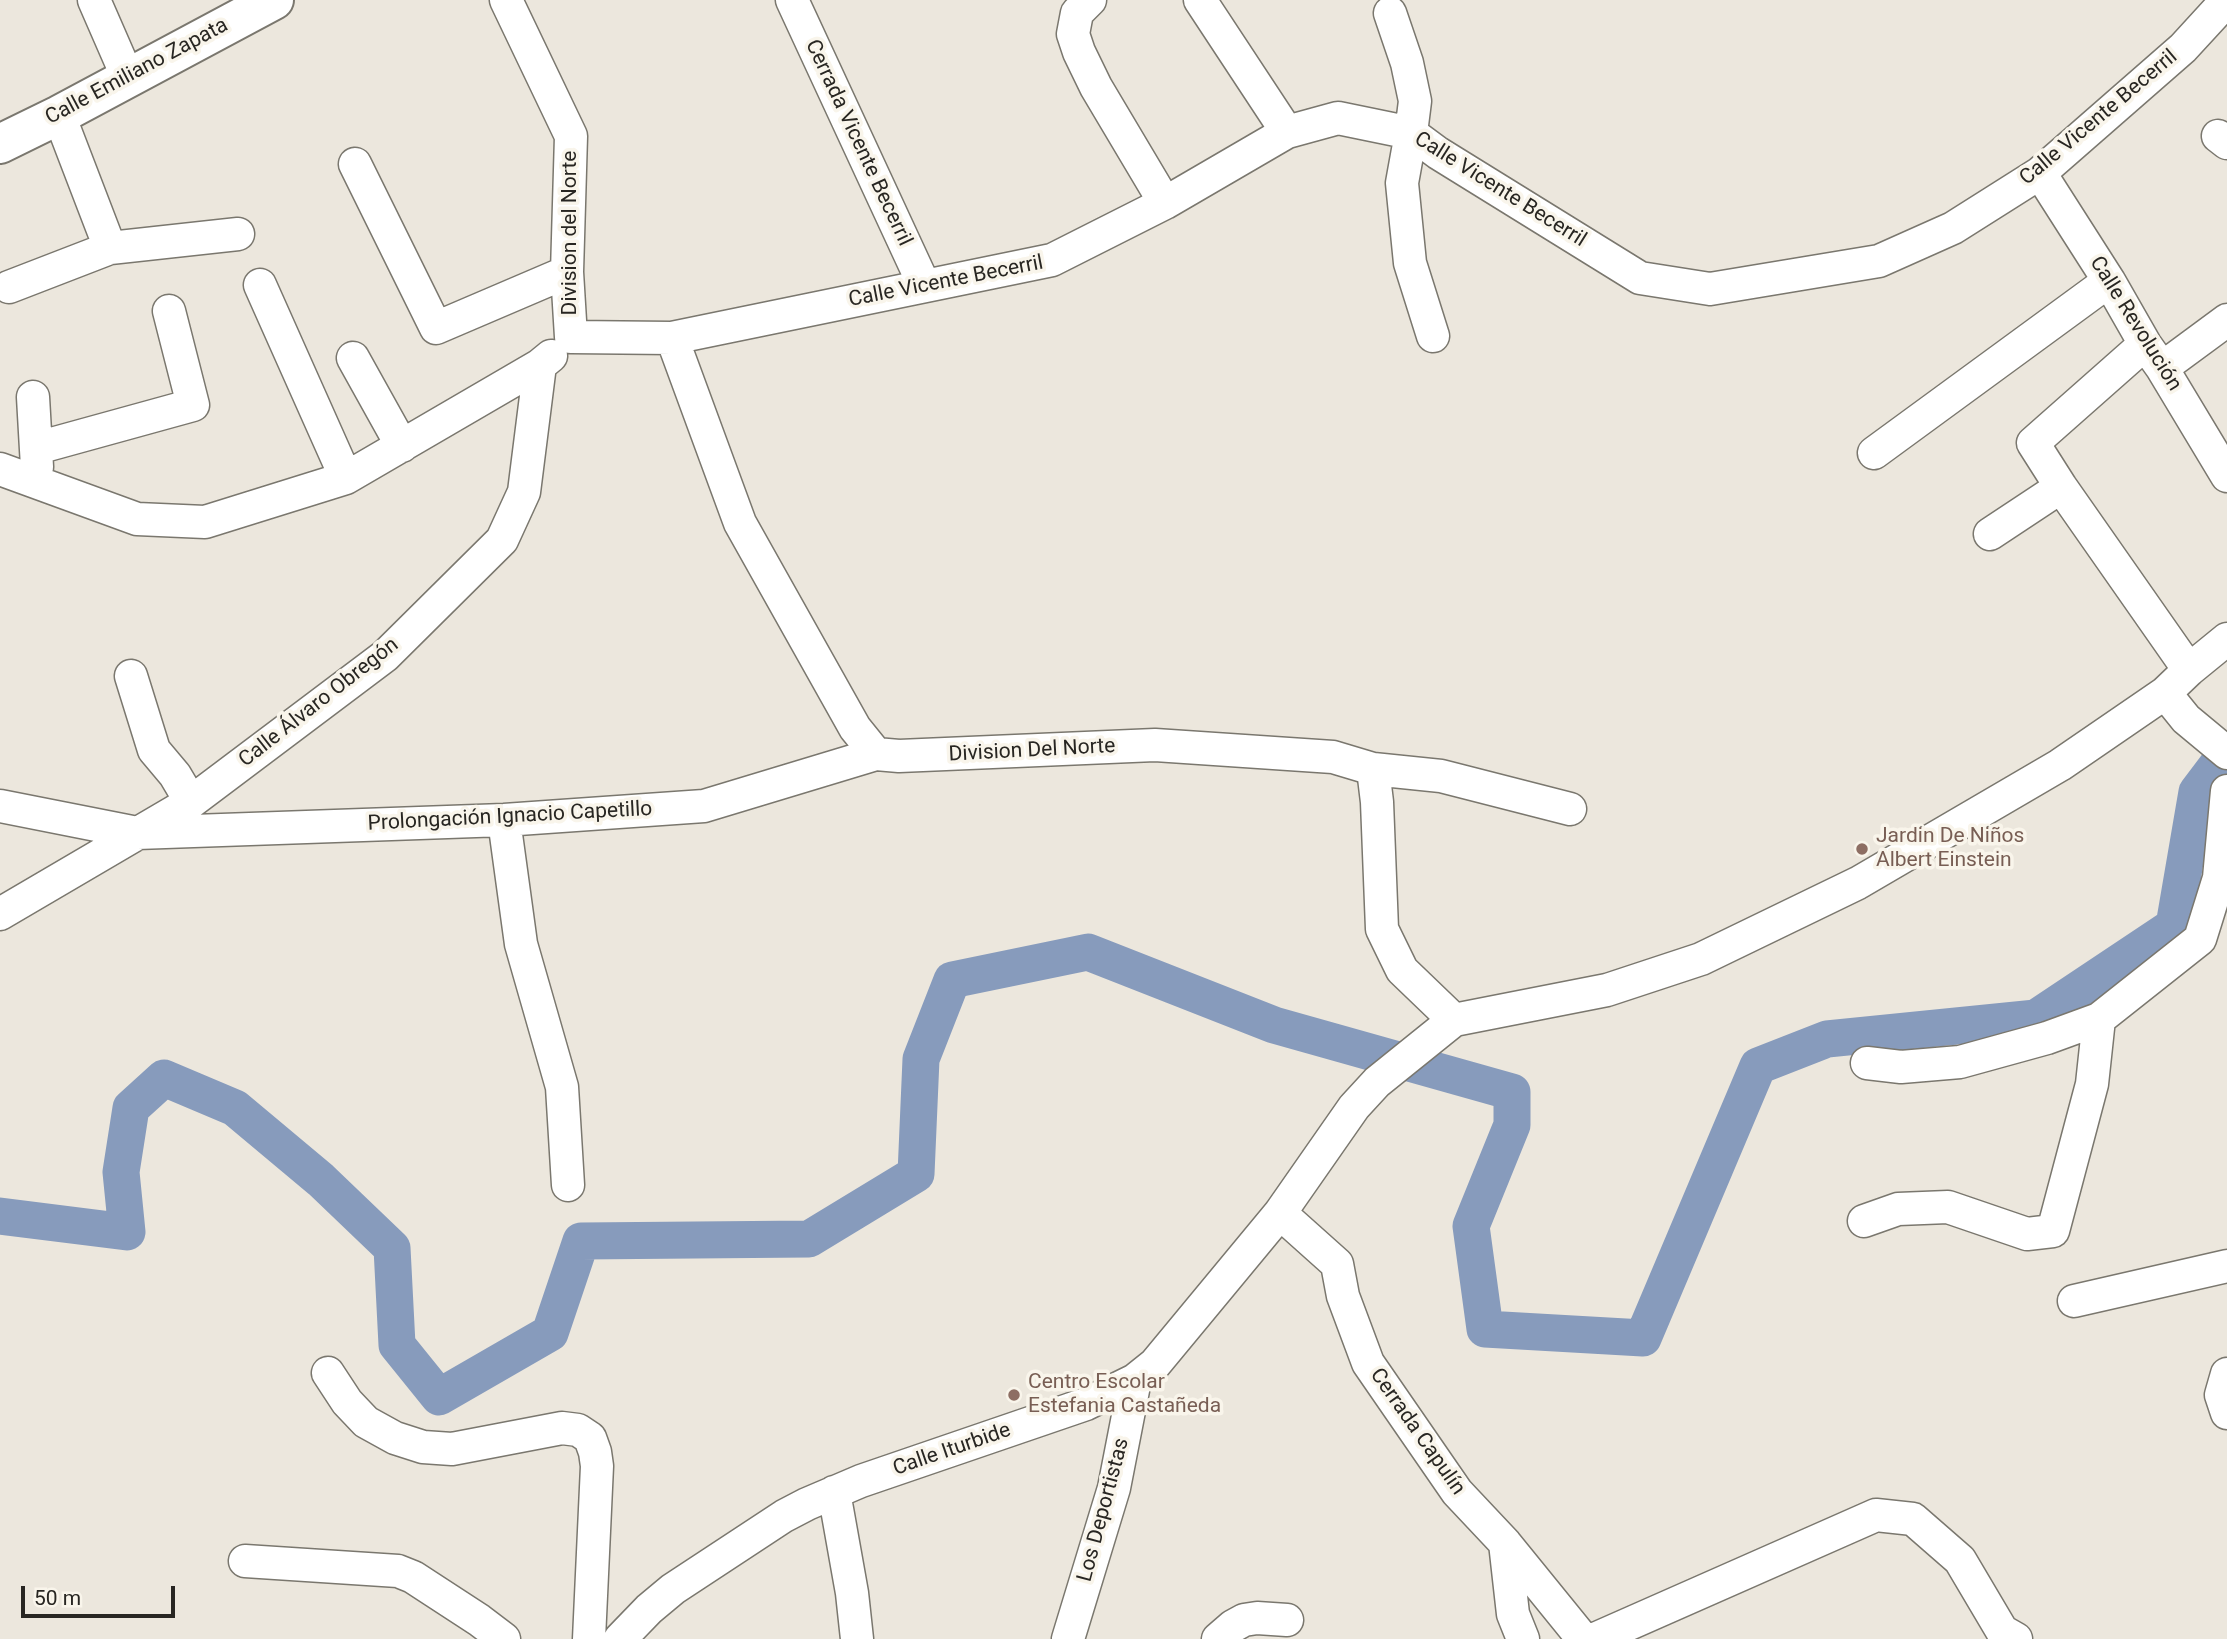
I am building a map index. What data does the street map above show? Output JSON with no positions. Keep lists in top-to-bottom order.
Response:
{
  "streets": {
    "main road": ["Calle Emiliano Zapata"],
    "street": [
      "Calle Vicente Becerril",
      "Cerrada Vicente Becerril",
      "Division del Norte",
      "Calle Revolución",
      "Calle Álvaro Obregón",
      "Division Del Norte",
      "Prolongación Ignacio Capetillo",
      "Cerrada Capulín",
      "Calle Iturbide",
      "Los Deportistas"
    ]
  },
  "crossings": [
    ["Calle Vicente Becerril", "Cerrada Vicente Becerril"],
    ["Calle Vicente Becerril", "Division del Norte"],
    ["Calle Vicente Becerril", "Calle Revolución"],
    ["Calle Álvaro Obregón", "Prolongación Ignacio Capetillo"],
    ["Division Del Norte", "Prolongación Ignacio Capetillo"],
    ["Cerrada Capulín", "Calle Iturbide"],
    ["Calle Iturbide", "Los Deportistas"]
  ],
  "places": ["Jardin De Niños Albert Einstein", "Centro Escolar Estefania Castañeda"],
  "scale_bar": "50 m"
}
